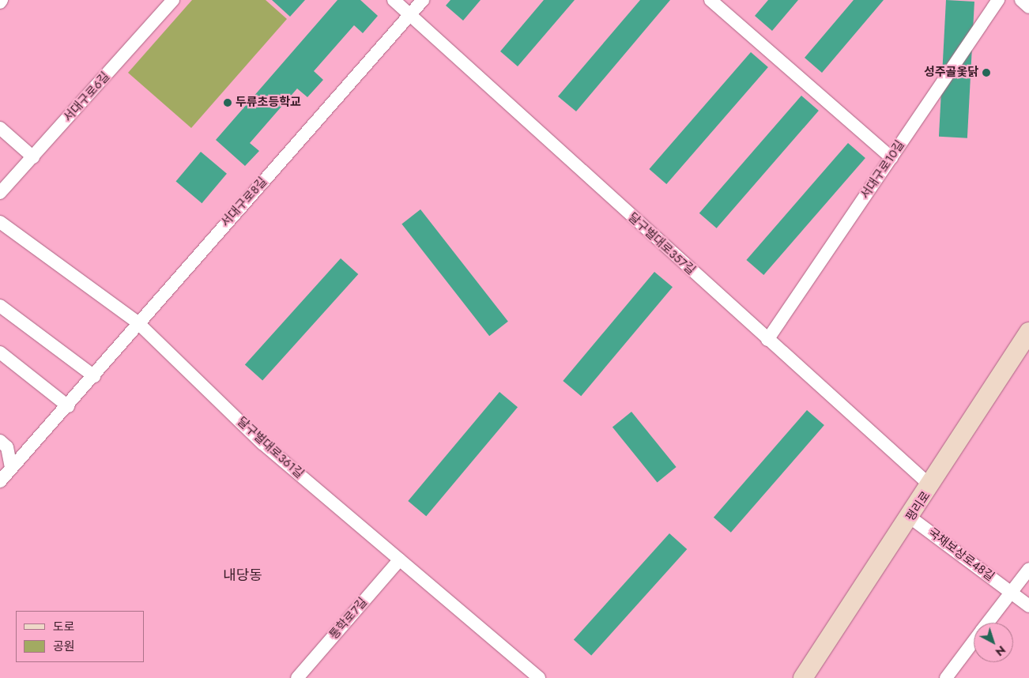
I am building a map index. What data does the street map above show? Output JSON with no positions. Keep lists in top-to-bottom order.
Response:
{
  "streets": {
    "main road": ["평리로"],
    "street": [
      "서대구로6길",
      "서대구로10길",
      "서대구로8길",
      "달구벌대로357길",
      "달구벌대로361길",
      "국채보상로48길",
      "통학로7길"
    ]
  },
  "crossings": [
    ["서대구로10길", "달구벌대로357길"],
    ["서대구로8길", "달구벌대로357길"],
    ["서대구로8길", "달구벌대로361길"],
    ["달구벌대로357길", "평리로"],
    ["달구벌대로361길", "통학로7길"],
    ["평리로", "국채보상로48길"]
  ],
  "districts": ["내당동"],
  "places": ["성주골옻닭", "두류초등학교"],
  "legend": ["도로", "공원"],
  "north": "bottom right"
}
